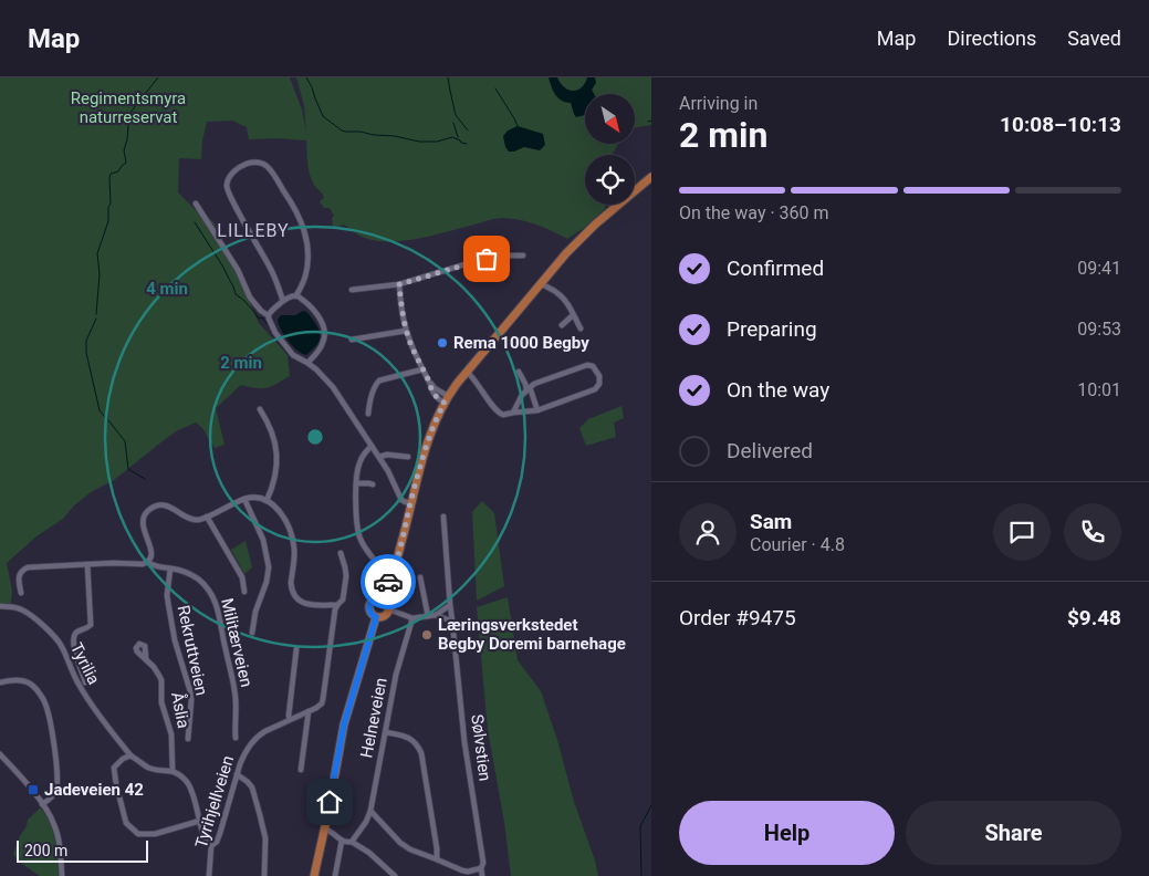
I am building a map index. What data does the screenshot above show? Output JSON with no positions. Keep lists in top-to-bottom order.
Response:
{
  "streets": {
    "street": [
      "Militærveien",
      "Rekruttveien",
      "Tyrilia",
      "Åslia",
      "Helneveien",
      "Sølvstien",
      "Tyrihjellveien"
    ]
  },
  "crossings": [
    ["Militærveien", "Rekruttveien"],
    ["Tyrilia", "Åslia"]
  ],
  "districts": ["LILLEBY"],
  "parks": ["Regimentsmyra naturreservat"],
  "places": {
    "other": ["Rema 1000 Begby", "Læringsverkstedet Begby Doremi barnehage"],
    "transit": ["Jadeveien 42"]
  },
  "scale_bar": "200 m",
  "north": "bottom right",
  "page": {
    "header": "Map",
    "nav": ["Map", "Directions", "Saved"],
    "heading": ["2 min", "Arriving in", "10:08–10:13"],
    "panel": [
      "Sam",
      "Courier · 4.8",
      "Order #9475",
      "$9.48"
    ],
    "bar": "On the way · 360 m",
    "list": [
      ["Confirmed", "09:41"],
      ["Preparing", "09:53"],
      ["On the way", "10:01"],
      "Delivered"
    ],
    "buttons": ["Help", "Share"],
    "scale": "200 m"
  },
  "rings": ["4 min", "2 min"]
}
